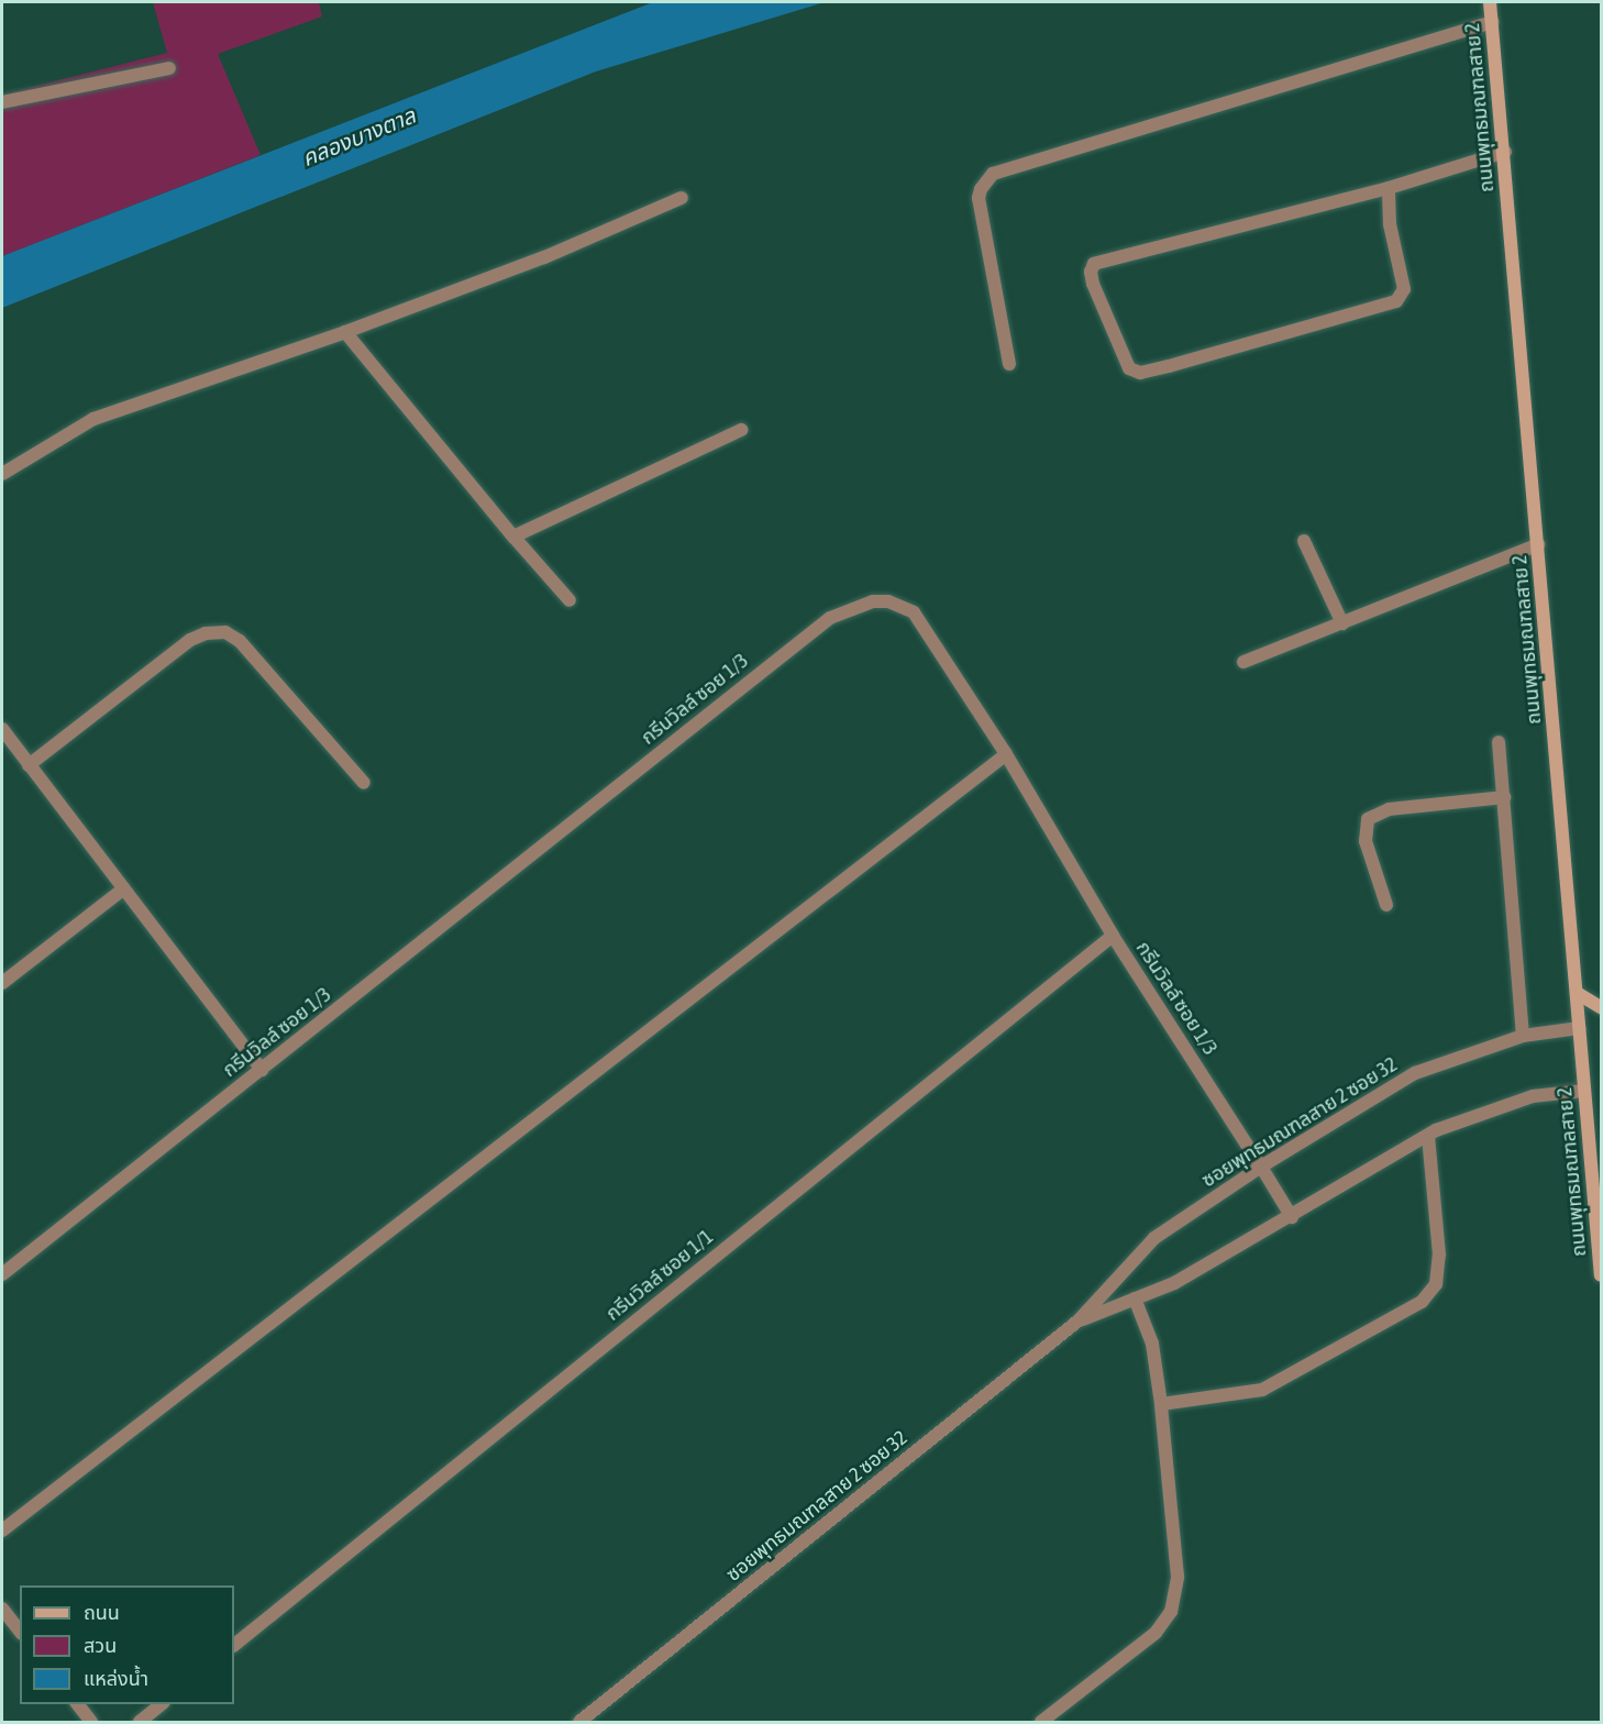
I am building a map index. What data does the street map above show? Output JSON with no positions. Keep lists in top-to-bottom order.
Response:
{
  "streets": {
    "main road": ["ถนนพุทธมณฑลสาย 2"],
    "street": ["กรีนวิลล์ ซอย 1/3", "ซอยพุทธมณฑลสาย 2 ซอย 32", "กรีนวิลล์ ซอย 1/1"]
  },
  "crossings": [
    ["ถนนพุทธมณฑลสาย 2", "ซอยพุทธมณฑลสาย 2 ซอย 32"],
    ["กรีนวิลล์ ซอย 1/3", "ซอยพุทธมณฑลสาย 2 ซอย 32"],
    ["กรีนวิลล์ ซอย 1/3", "กรีนวิลล์ ซอย 1/1"]
  ],
  "water": ["คลองบางตาล"],
  "legend": ["ถนน", "สวน", "แหล่งน้ำ"]
}
